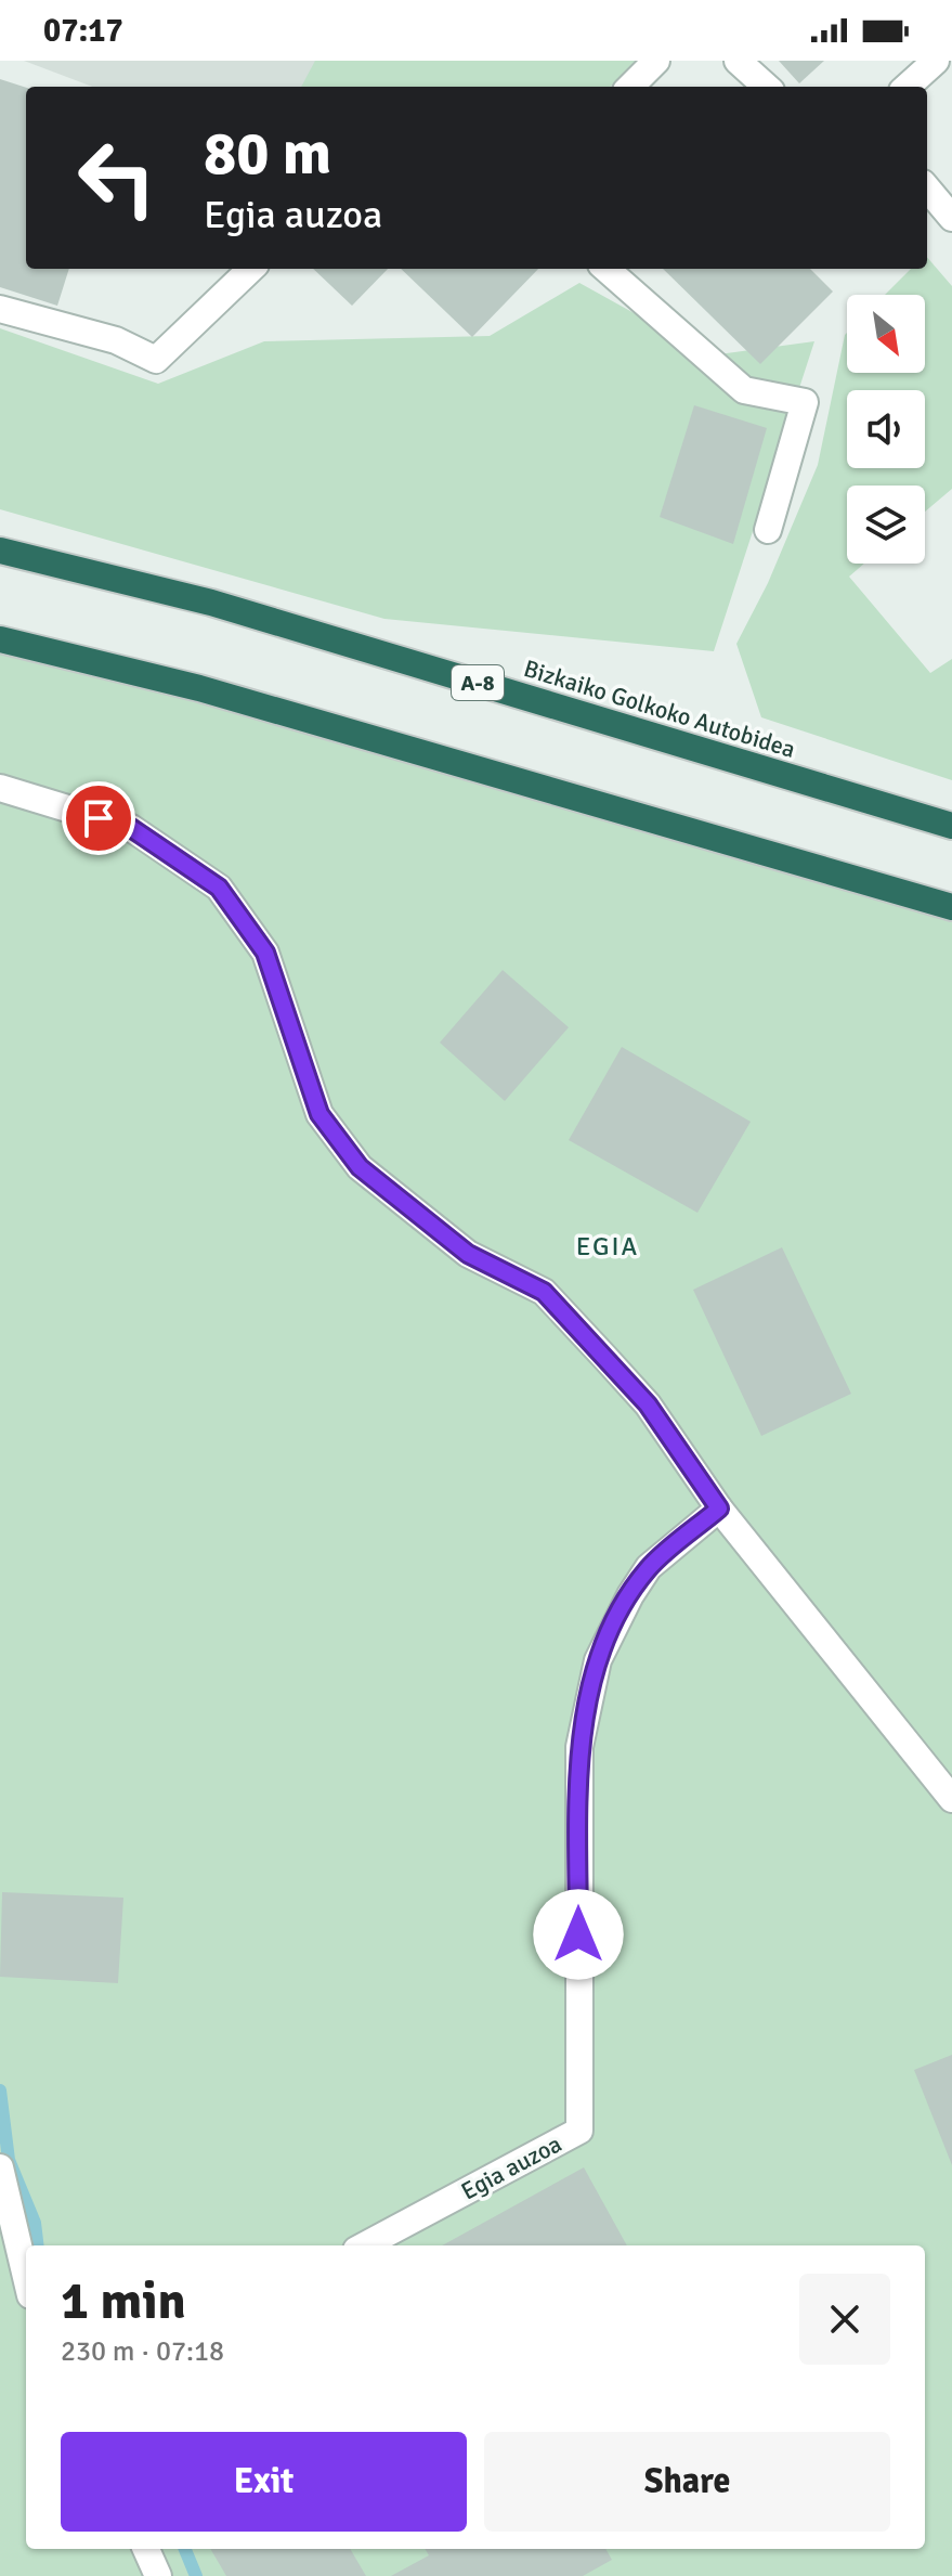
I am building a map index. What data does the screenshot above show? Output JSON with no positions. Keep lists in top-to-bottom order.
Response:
{
  "streets": {
    "highway": ["A-8", "Bizkaiko Golkoko Autobidea"],
    "street": ["Egia auzoa"]
  },
  "districts": ["EGIA"],
  "north": "bottom right",
  "page": {
    "status": "07:17",
    "turn": ["80 m", "Egia auzoa"],
    "heading": ["1 min", "230 m · 07:18"],
    "buttons": ["Exit", "Share"]
  }
}
